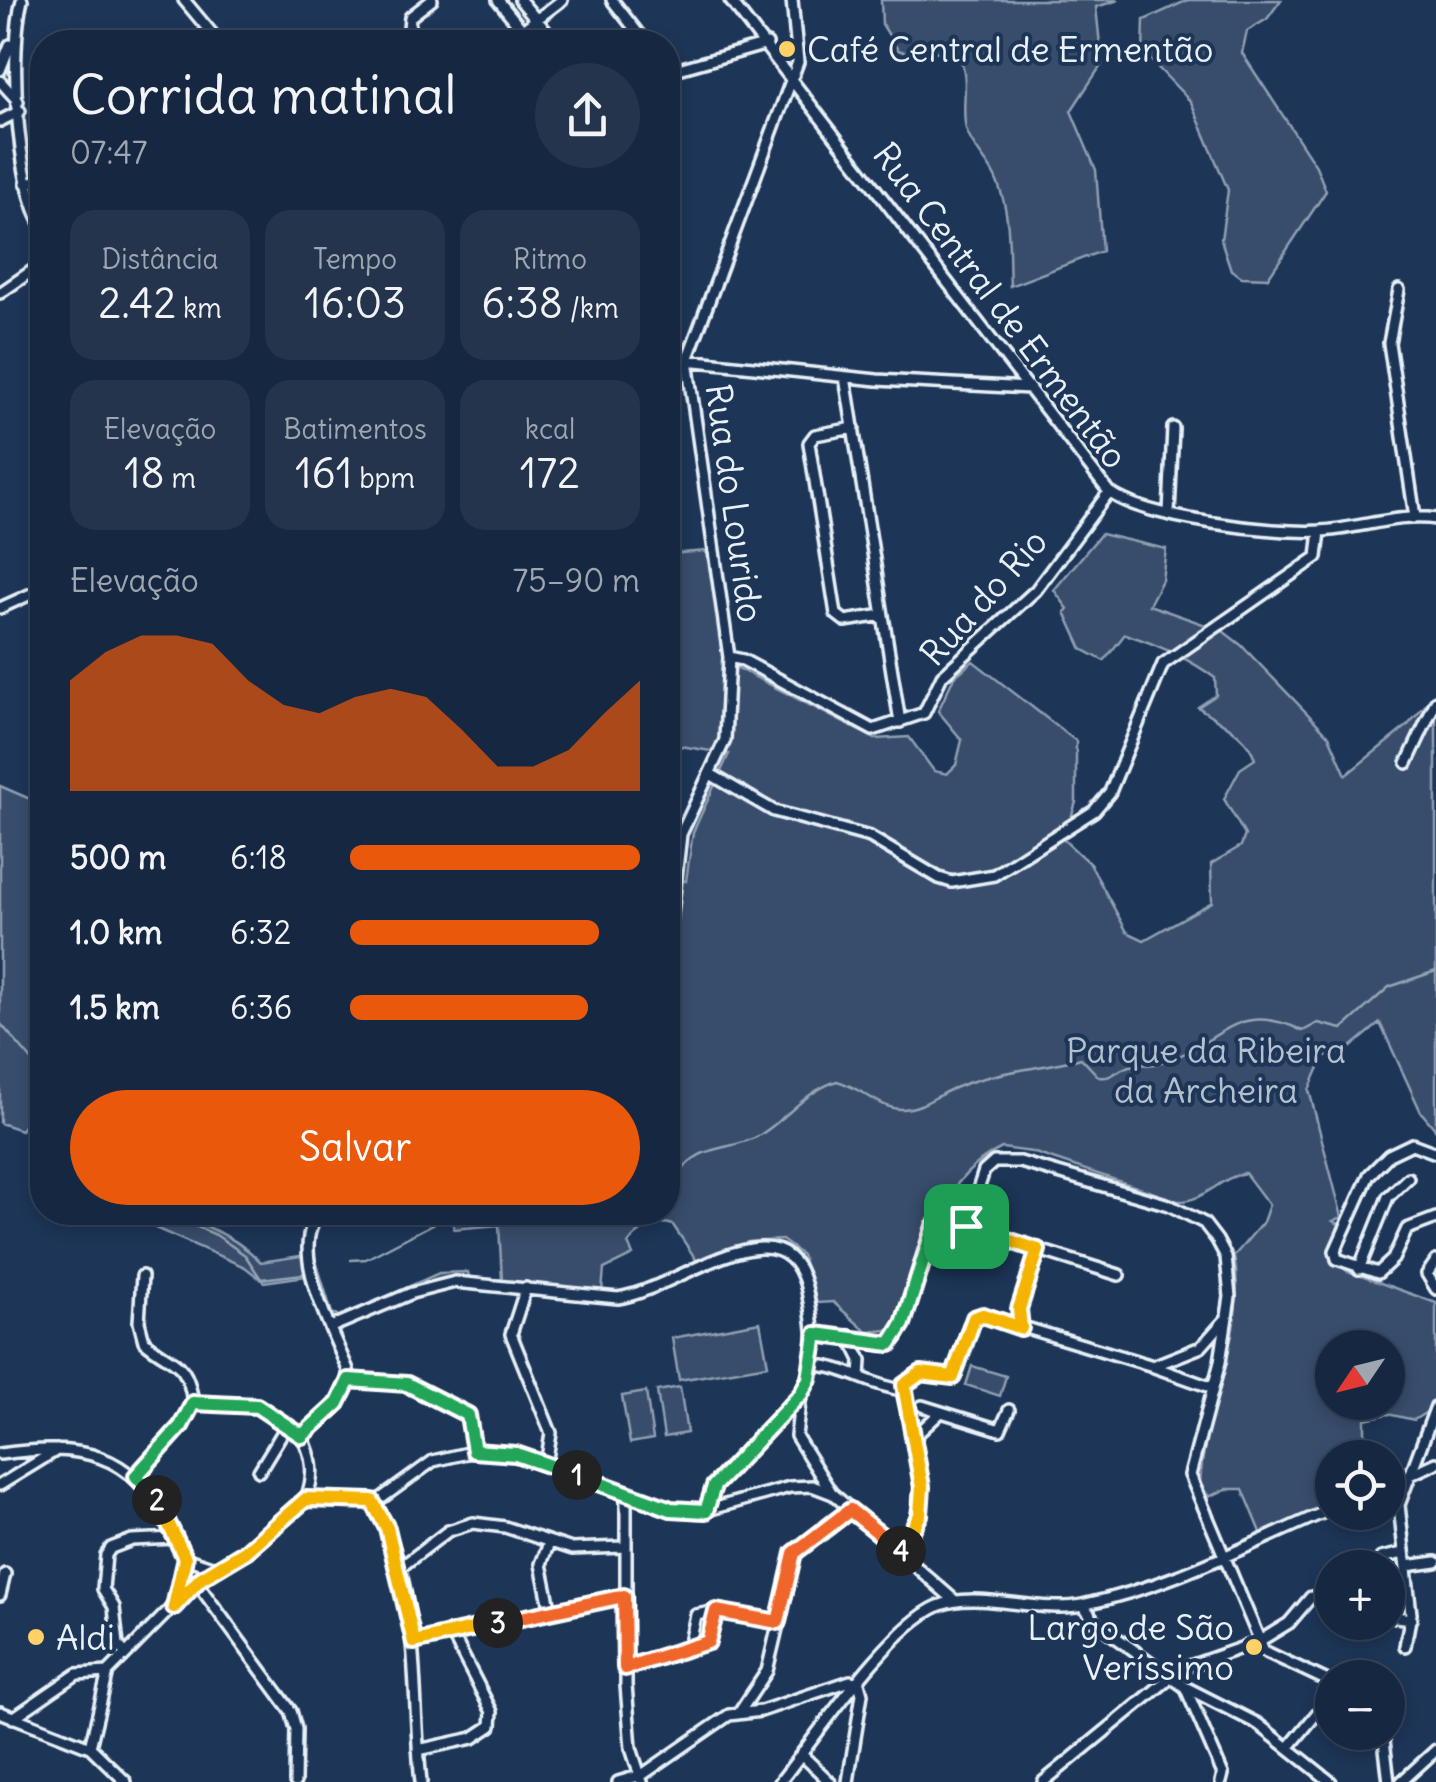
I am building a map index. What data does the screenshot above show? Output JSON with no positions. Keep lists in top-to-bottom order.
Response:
{
  "streets": {
    "street": ["Rua Central de Ermentão", "Rua do Lourido", "Rua do Rio"]
  },
  "crossings": [
    ["Rua Central de Ermentão", "Rua do Lourido"],
    ["Rua Central de Ermentão", "Rua do Rio"]
  ],
  "parks": ["Parque da Ribeira da Archeira"],
  "places": ["Café Central de Ermentão", "Aldi", "Largo de São Veríssimo"],
  "north": "bottom left",
  "page": {
    "heading": ["Corrida matinal", "07:47"],
    "stats": [
      ["Distância", "2.42 km"],
      ["Tempo", "16:03"],
      ["Ritmo", "6:38 /km"],
      ["Elevação", "18 m"],
      ["Batimentos", "161 bpm"],
      ["kcal", "172"]
    ],
    "chart": ["Elevação", "75–90 m"],
    "list": [
      {
        "name": "500 m",
        "note": "6:18"
      },
      {
        "name": "1.0 km",
        "note": "6:32"
      },
      {
        "name": "1.5 km",
        "note": "6:36"
      }
    ],
    "buttons": "Salvar",
    "map_buttons": ["+", "−"],
    "pins": [
      "1",
      "2",
      "4",
      "3"
    ]
  }
}
